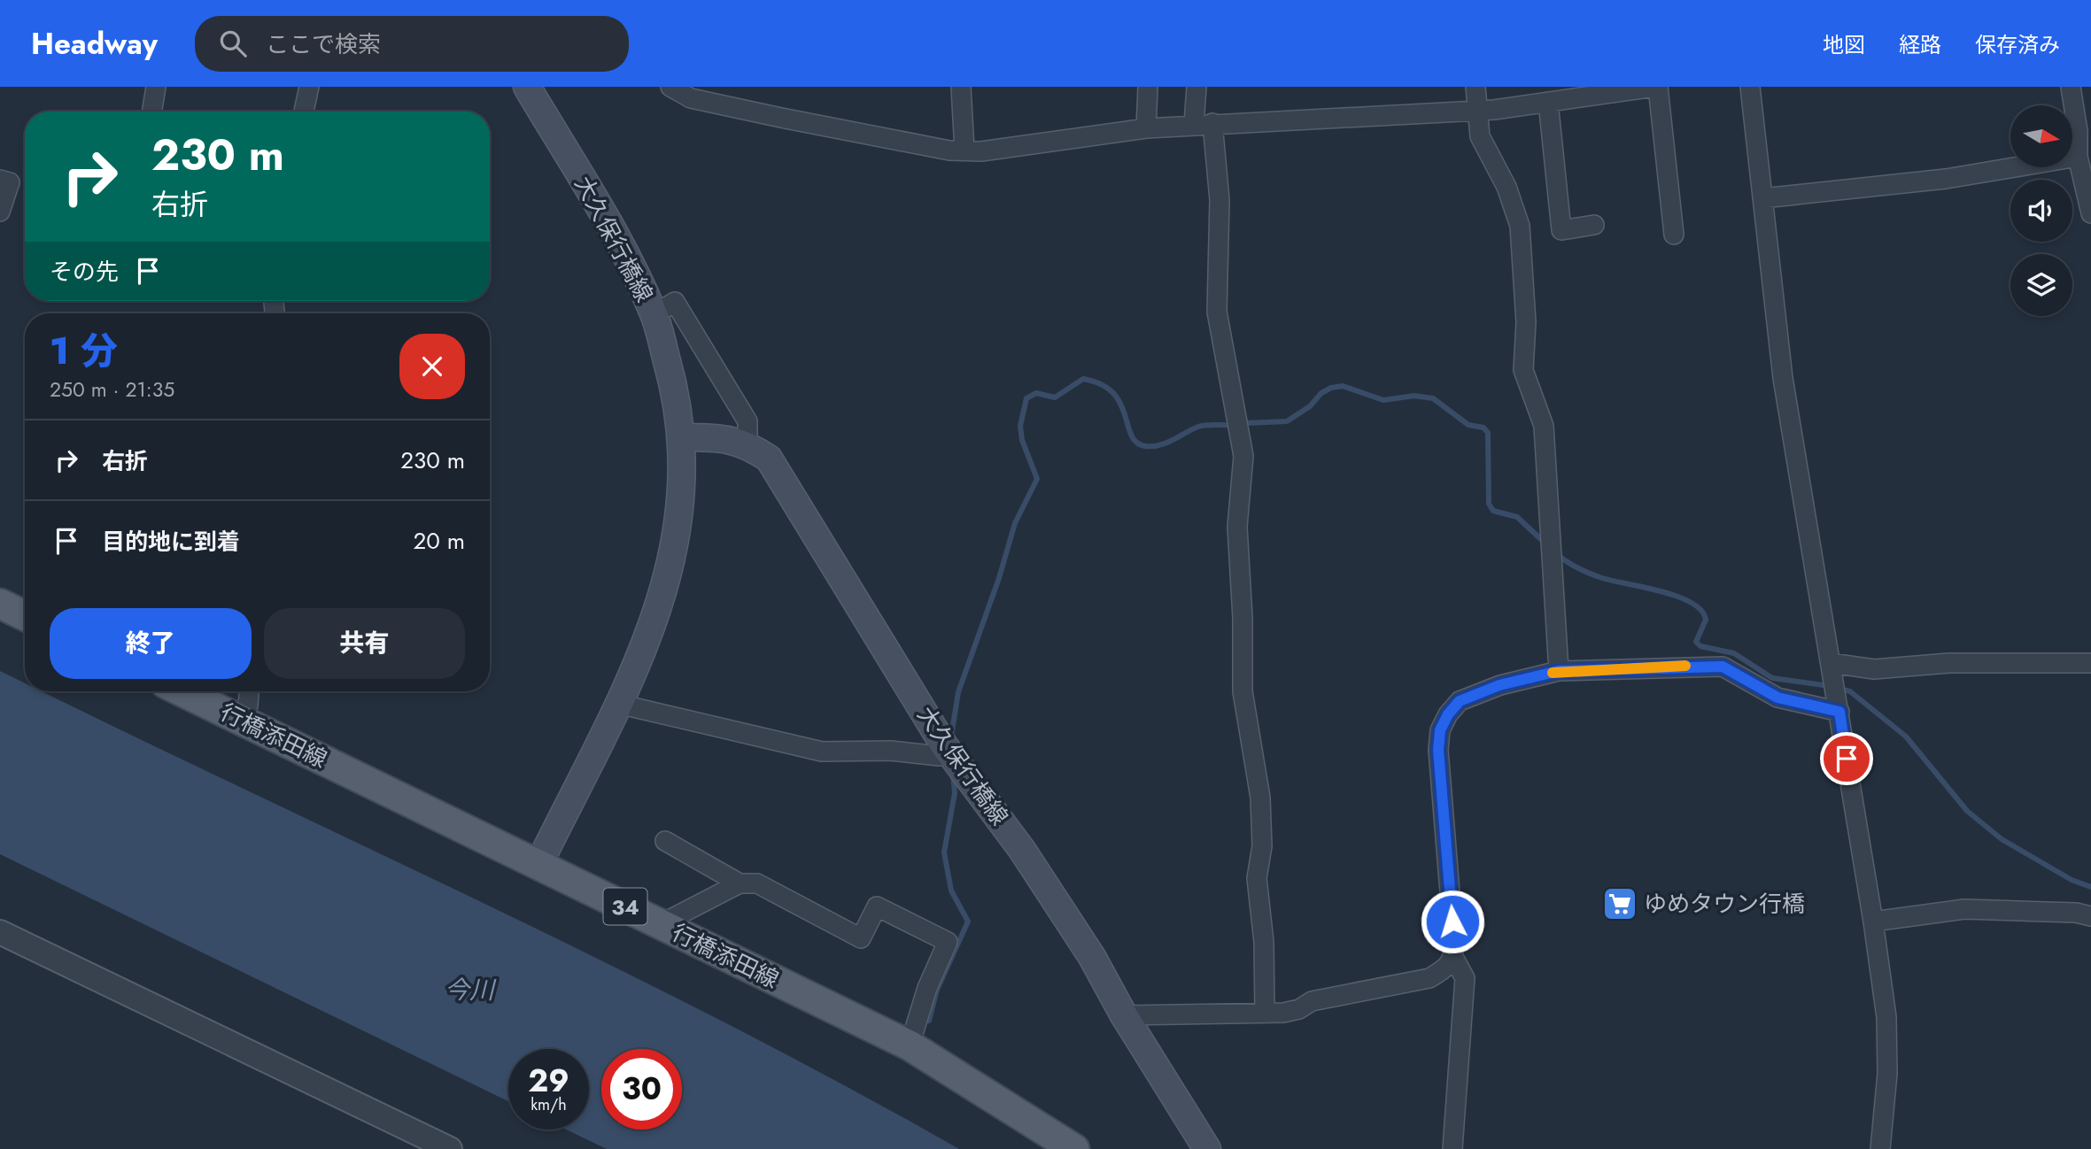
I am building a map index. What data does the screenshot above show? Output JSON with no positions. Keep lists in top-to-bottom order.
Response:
{
  "streets": {
    "main road": ["大久保行橋線", "行橋添田線", "34"]
  },
  "crossings": [
    ["大久保行橋線", "行橋添田線"]
  ],
  "water": ["今川"],
  "places": {
    "supermarket": ["ゆめタウン行橋"]
  },
  "north": "right",
  "page": {
    "header": "Headway",
    "search": "ここで検索",
    "nav": ["地図", "経路", "保存済み"],
    "turn": ["230 m", "右折"],
    "then": "その先",
    "heading": ["1 分", "250 m · 21:35"],
    "list": [
      {
        "name": "右折",
        "value": "230 m"
      },
      {
        "name": "目的地に到着",
        "value": "20 m"
      }
    ],
    "buttons": ["終了", "共有"],
    "speed": "29 km/h",
    "limit": "30"
  }
}
